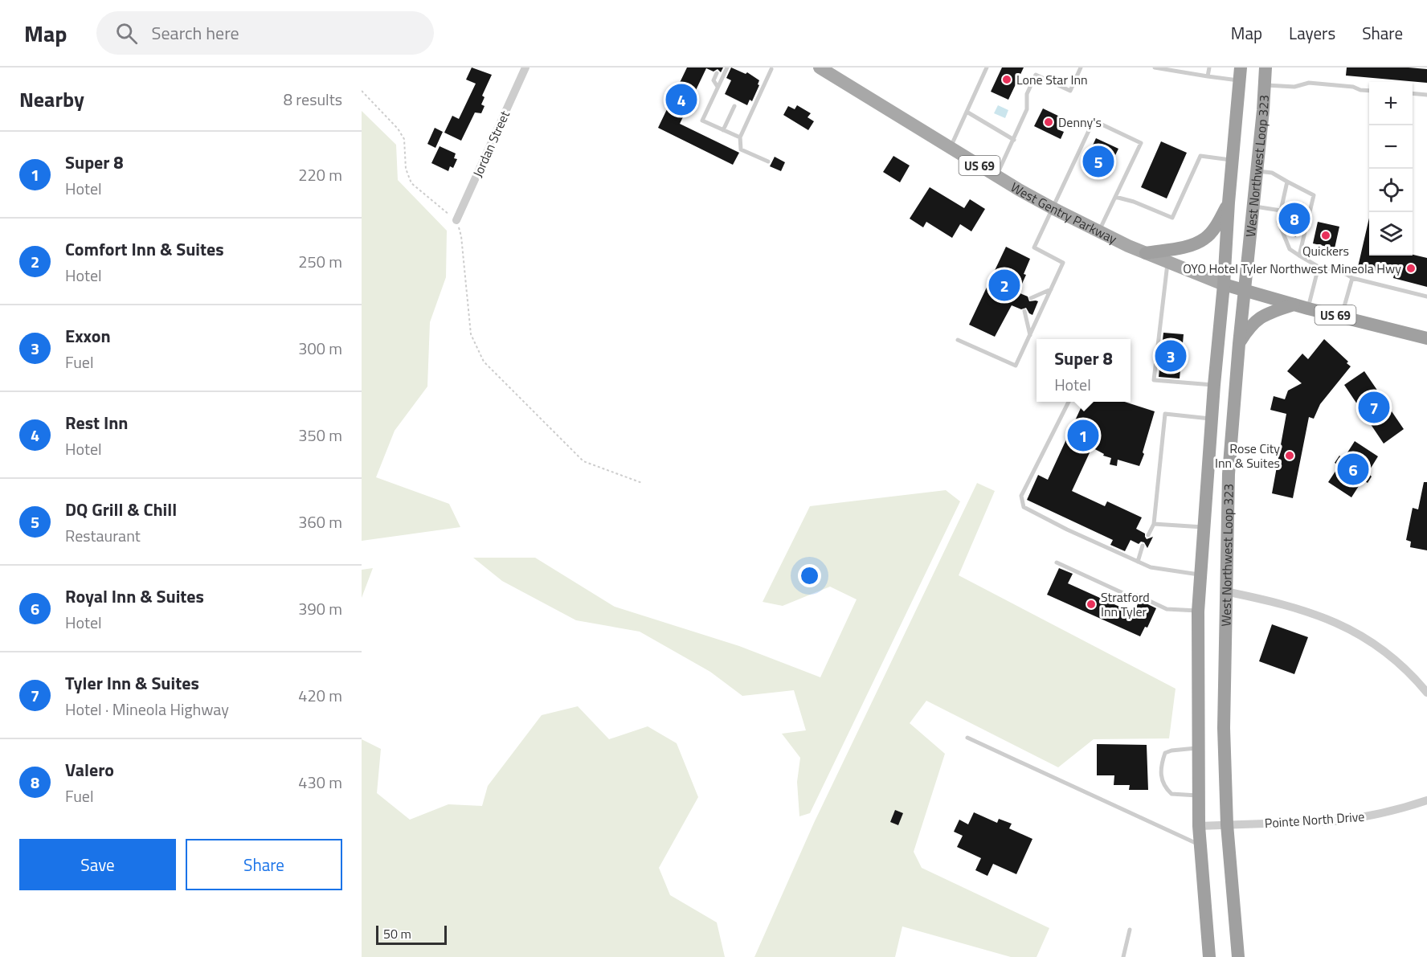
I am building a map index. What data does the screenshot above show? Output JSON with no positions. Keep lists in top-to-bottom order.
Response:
{
  "streets": {
    "highway": ["US 69", "West Northwest Loop 323", "West Gentry Parkway"],
    "street": ["Jordan Street", "Pointe North Drive"]
  },
  "crossings": [
    ["US 69", "West Northwest Loop 323"],
    ["US 69", "West Gentry Parkway"],
    ["West Northwest Loop 323", "West Gentry Parkway"],
    ["West Northwest Loop 323", "Pointe North Drive"]
  ],
  "places": [
    "Lone Star Inn",
    "Denny's",
    "Quickers",
    "OYO Hotel Tyler Northwest Mineola Hwy",
    "Rose City Inn & Suites",
    "Stratford Inn Tyler"
  ],
  "scale_bar": "50 m",
  "page": {
    "header": "Map",
    "search": "Search here",
    "nav": ["Map", "Layers", "Share"],
    "heading": ["Nearby", "8 results"],
    "map_buttons": ["+", "−"],
    "pins": [
      "4",
      "5",
      "8",
      "2",
      "3",
      "7",
      "1",
      "6"
    ],
    "list": [
      {
        "mark": "1",
        "name": "Super 8",
        "note": "Hotel",
        "value": "220 m"
      },
      {
        "mark": "2",
        "name": "Comfort Inn & Suites",
        "note": "Hotel",
        "value": "250 m"
      },
      {
        "mark": "3",
        "name": "Exxon",
        "note": "Fuel",
        "value": "300 m"
      },
      {
        "mark": "4",
        "name": "Rest Inn",
        "note": "Hotel",
        "value": "350 m"
      },
      {
        "mark": "5",
        "name": "DQ Grill & Chill",
        "note": "Restaurant",
        "value": "360 m"
      },
      {
        "mark": "6",
        "name": "Royal Inn & Suites",
        "note": "Hotel",
        "value": "390 m"
      },
      {
        "mark": "7",
        "name": "Tyler Inn & Suites",
        "note": "Hotel · Mineola Highway",
        "value": "420 m"
      },
      {
        "mark": "8",
        "name": "Valero",
        "note": "Fuel",
        "value": "430 m"
      }
    ],
    "popup": ["Super 8", "Hotel"],
    "buttons": ["Save", "Share"],
    "scale": "50 m"
  }
}
